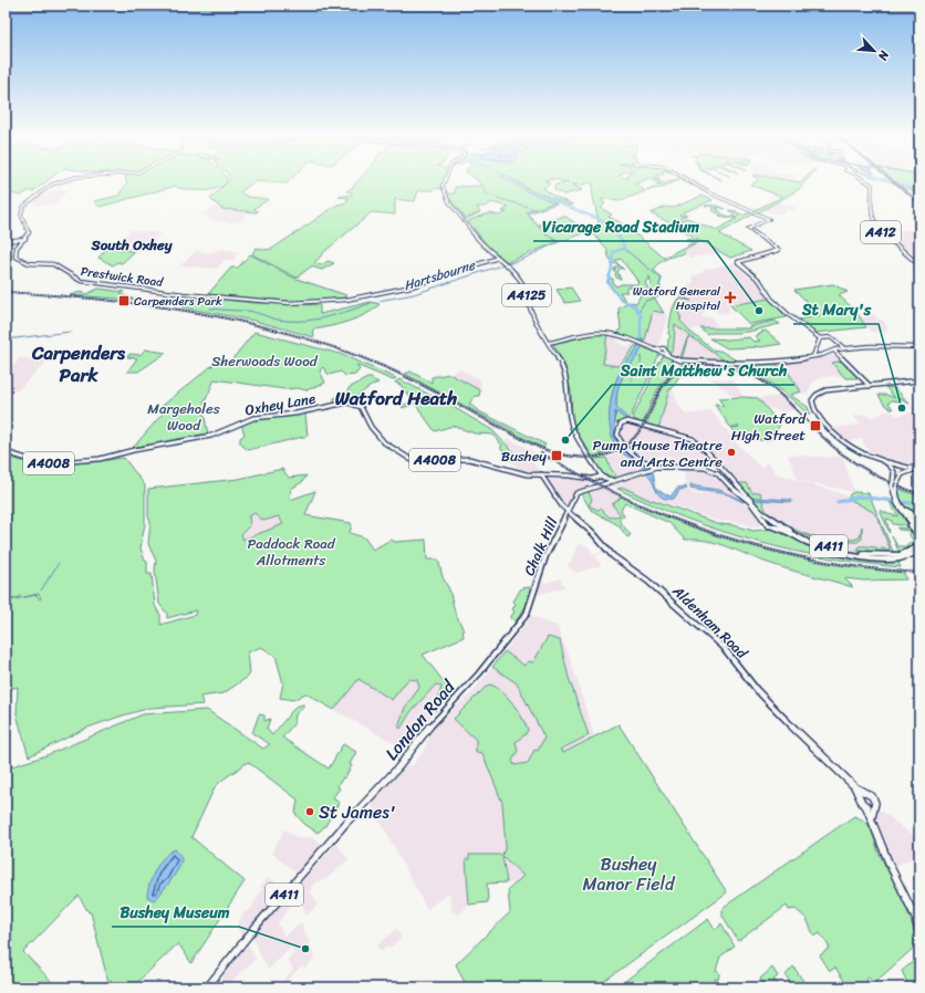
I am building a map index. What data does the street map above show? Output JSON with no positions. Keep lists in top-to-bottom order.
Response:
{
  "streets": {
    "main road": [
      "A412",
      "Prestwick Road",
      "A4125",
      "Oxhey Lane",
      "A4008",
      "Chalk Hill",
      "A411",
      "Aldenham Road",
      "London Road"
    ]
  },
  "crossings": [
    ["Prestwick Road", "A4125"],
    ["Oxhey Lane", "Aldenham Road"],
    ["Chalk Hill", "Aldenham Road"],
    ["Chalk Hill", "London Road"]
  ],
  "districts": ["South Oxhey", "Carpenders Park", "Watford Heath"],
  "water": ["Hartsbourne"],
  "parks": [
    "Sherwoods Wood",
    "Margeholes Wood",
    "Paddock Road Allotments",
    "Bushey Manor Field"
  ],
  "places": {
    "health": ["Watford General Hospital"],
    "transit": ["Carpenders Park", "Watford High Street", "Bushey"],
    "other": [
      "Vicarage Road Stadium",
      "St Mary's",
      "Saint Matthew's Church",
      "Pump House Theatre and Arts Centre",
      "St James'",
      "Bushey Museum"
    ]
  },
  "north": "bottom right"
}
